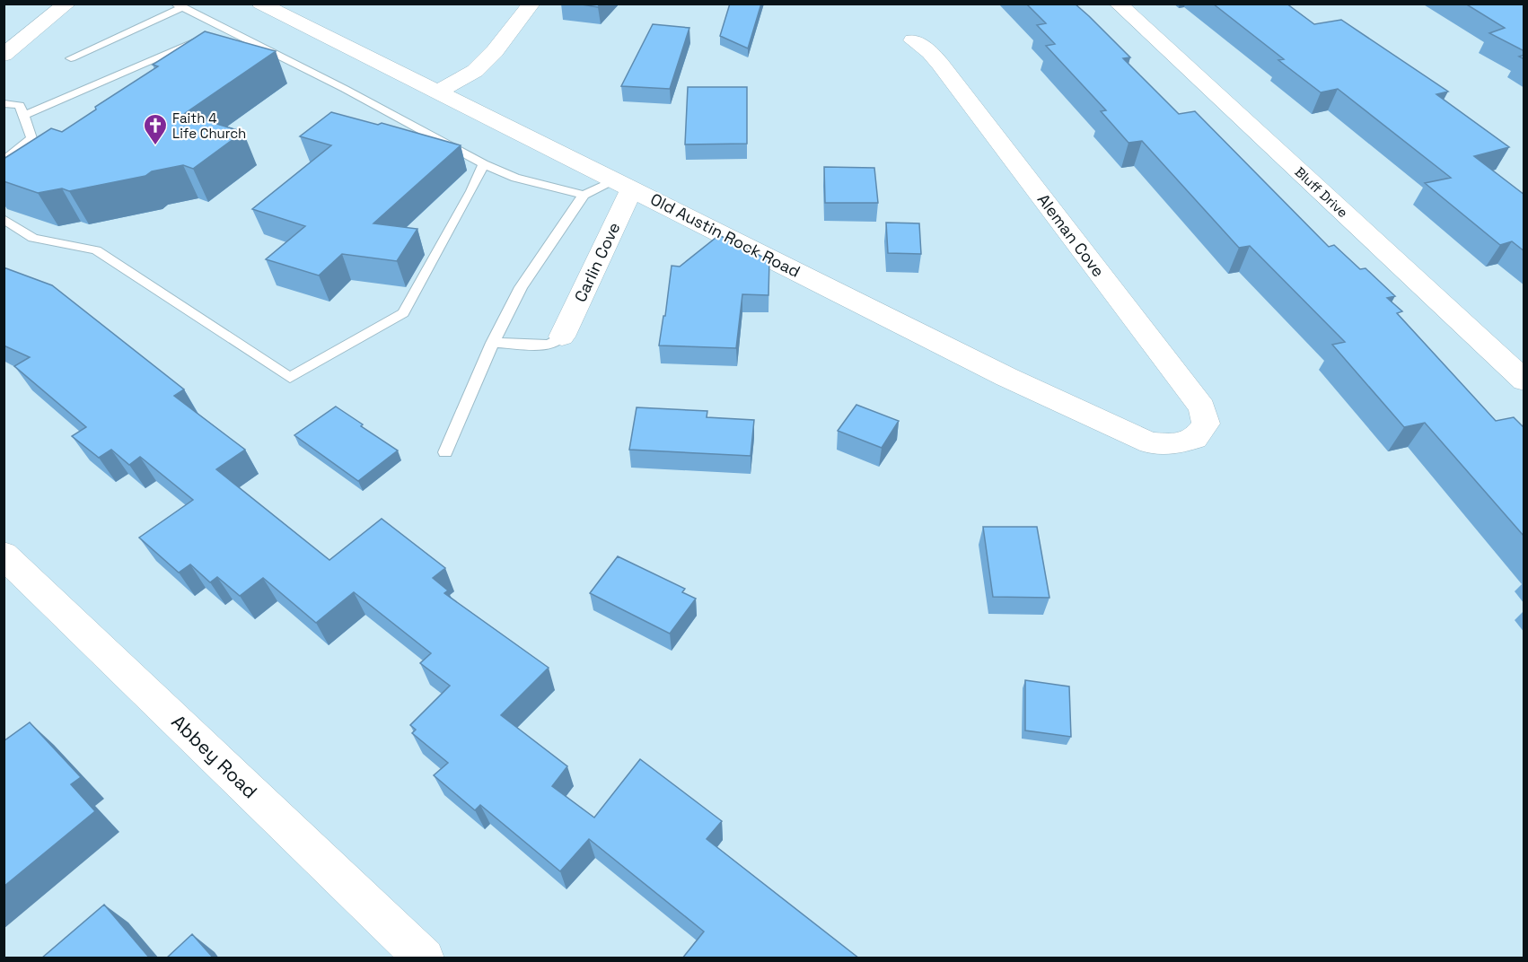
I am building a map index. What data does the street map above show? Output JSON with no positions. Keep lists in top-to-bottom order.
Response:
{
  "streets": {
    "street": [
      "Bluff Drive",
      "Old Austin Rock Road",
      "Aleman Cove",
      "Carlin Cove",
      "Abbey Road"
    ]
  },
  "crossings": [
    ["Old Austin Rock Road", "Aleman Cove"],
    ["Old Austin Rock Road", "Carlin Cove"]
  ],
  "places": {
    "church": ["Faith 4 Life Church"]
  }
}
